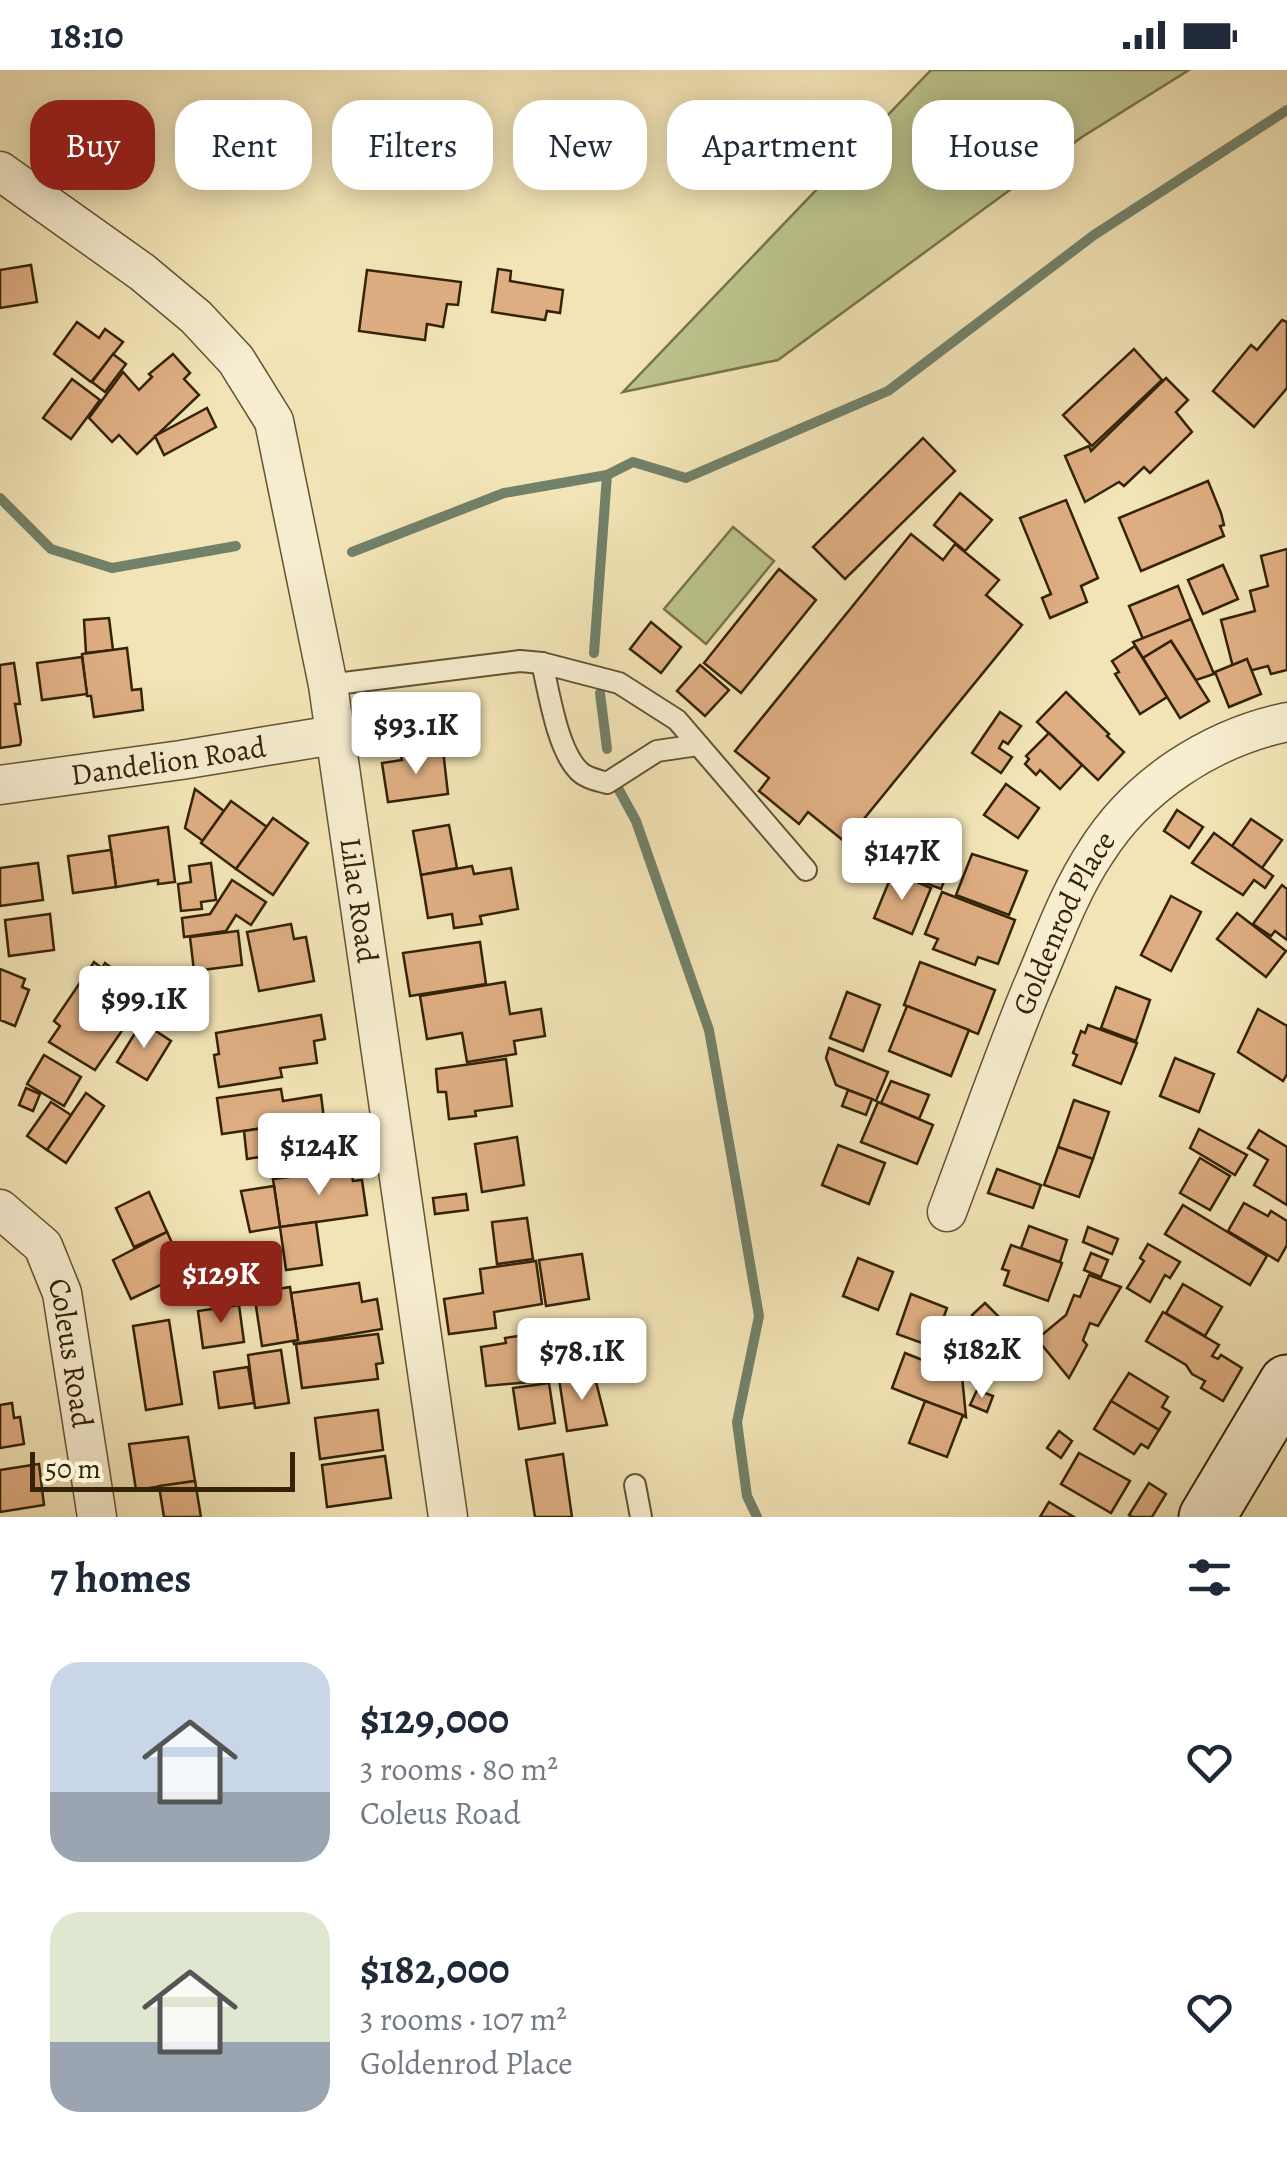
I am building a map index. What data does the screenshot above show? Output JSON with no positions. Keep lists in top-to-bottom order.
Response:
{
  "streets": {
    "street": [
      "Dandelion Road",
      "Lilac Road",
      "Goldenrod Place",
      "Coleus Road"
    ]
  },
  "crossings": [
    ["Dandelion Road", "Lilac Road"]
  ],
  "scale_bar": "50 m",
  "page": {
    "status": "18:10",
    "chip": [
      "Buy",
      "Rent",
      "Filters",
      "New",
      "Apartment",
      "House"
    ],
    "price": [
      "$93.1K",
      "$147K",
      "$99.1K",
      "$124K",
      "$129K",
      "$182K",
      "$78.1K"
    ],
    "scale": "50 m",
    "heading": "7 homes",
    "list": [
      {
        "name": "$129,000",
        "note": "3 rooms · 80 m² · Coleus Road"
      },
      {
        "name": "$182,000",
        "note": "3 rooms · 107 m² · Goldenrod Place"
      }
    ]
  }
}
